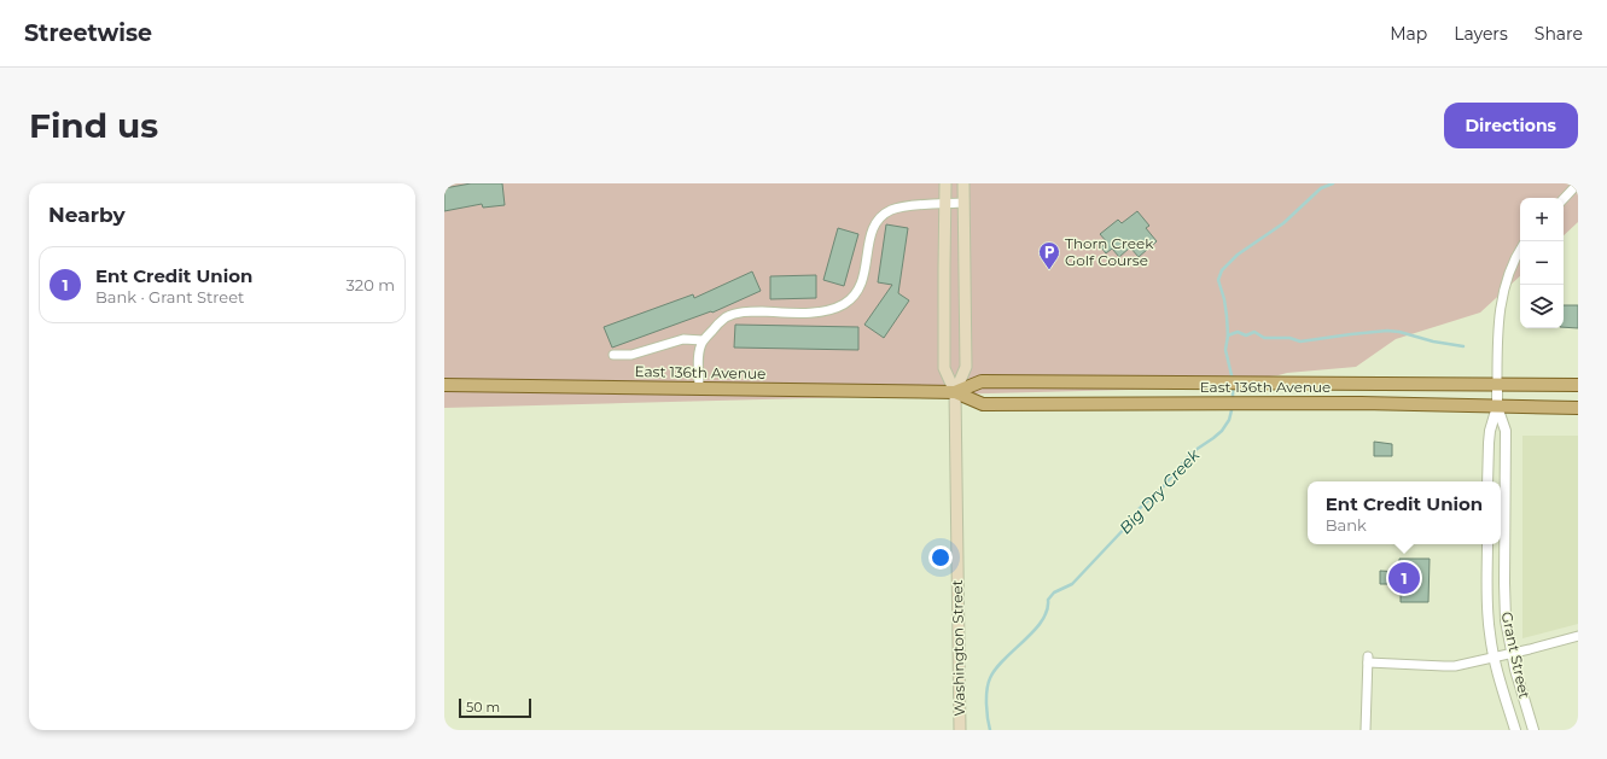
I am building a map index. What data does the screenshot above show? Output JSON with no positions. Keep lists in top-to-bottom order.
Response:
{
  "streets": {
    "main road": ["East 136th Avenue", "Washington Street"],
    "street": ["Grant Street"]
  },
  "crossings": [
    ["East 136th Avenue", "Washington Street"],
    ["East 136th Avenue", "Grant Street"]
  ],
  "water": ["Big Dry Creek"],
  "places": {
    "parking": ["Thorn Creek Golf Course"]
  },
  "scale_bar": "50 m",
  "page": {
    "header": "Streetwise",
    "nav": ["Map", "Layers", "Share"],
    "buttons": "Directions",
    "title": "Find us",
    "heading": "Nearby",
    "map_buttons": ["+", "−"],
    "list": [
      {
        "mark": "1",
        "name": "Ent Credit Union",
        "note": "Bank · Grant Street",
        "value": "320 m"
      }
    ],
    "popup": ["Ent Credit Union", "Bank"],
    "pins": "1",
    "scale": "50 m"
  }
}
